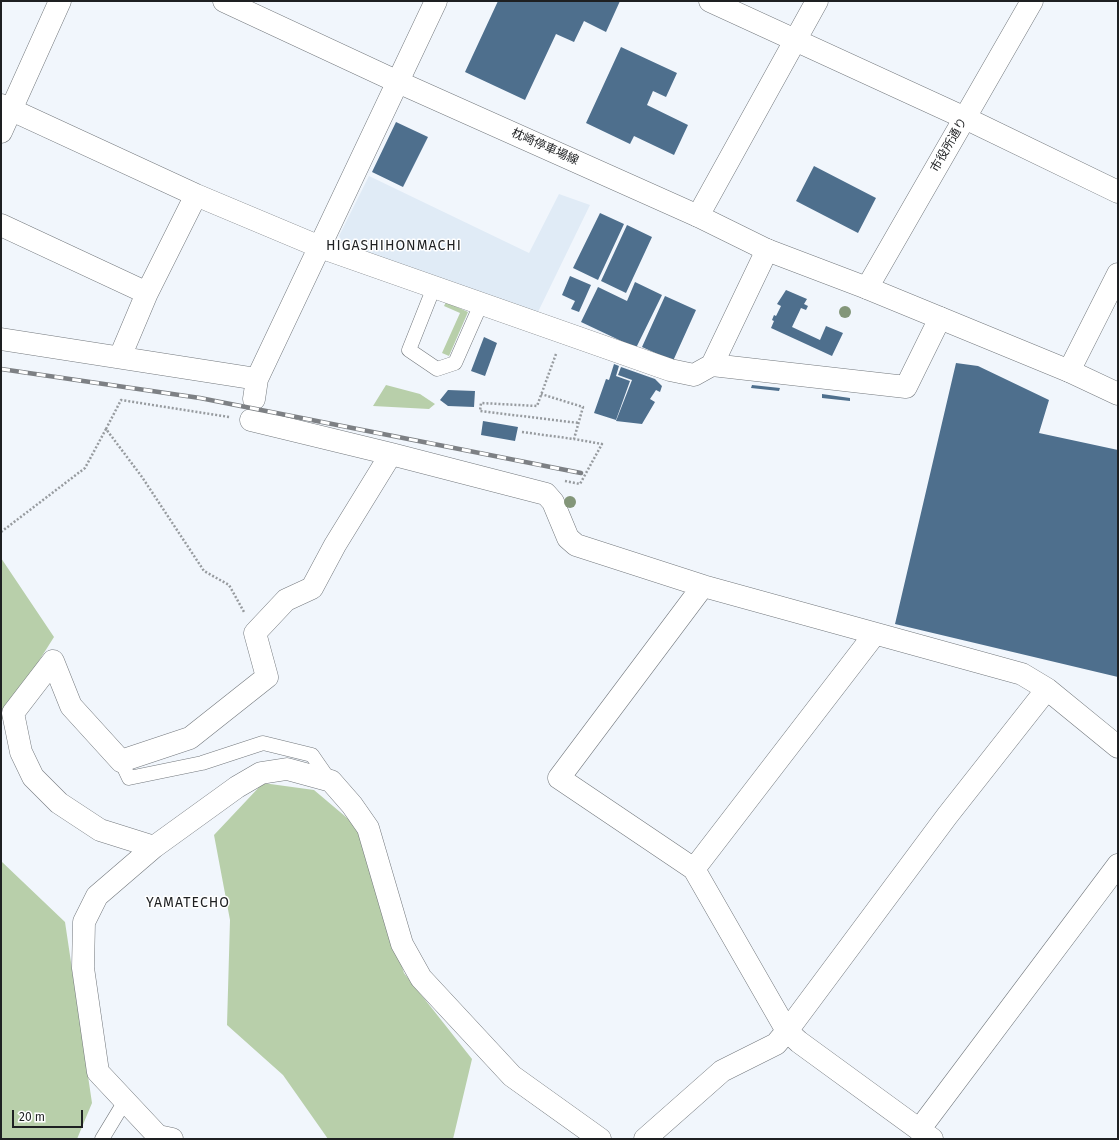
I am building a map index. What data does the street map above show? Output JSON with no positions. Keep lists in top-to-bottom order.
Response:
{
  "streets": {
    "street": ["市役所通り", "枕崎停車場線"]
  },
  "crossings": [
    ["市役所通り", "枕崎停車場線"]
  ],
  "districts": ["HIGASHIHONMACHI", "YAMATECHO"],
  "scale_bar": "20 m"
}
